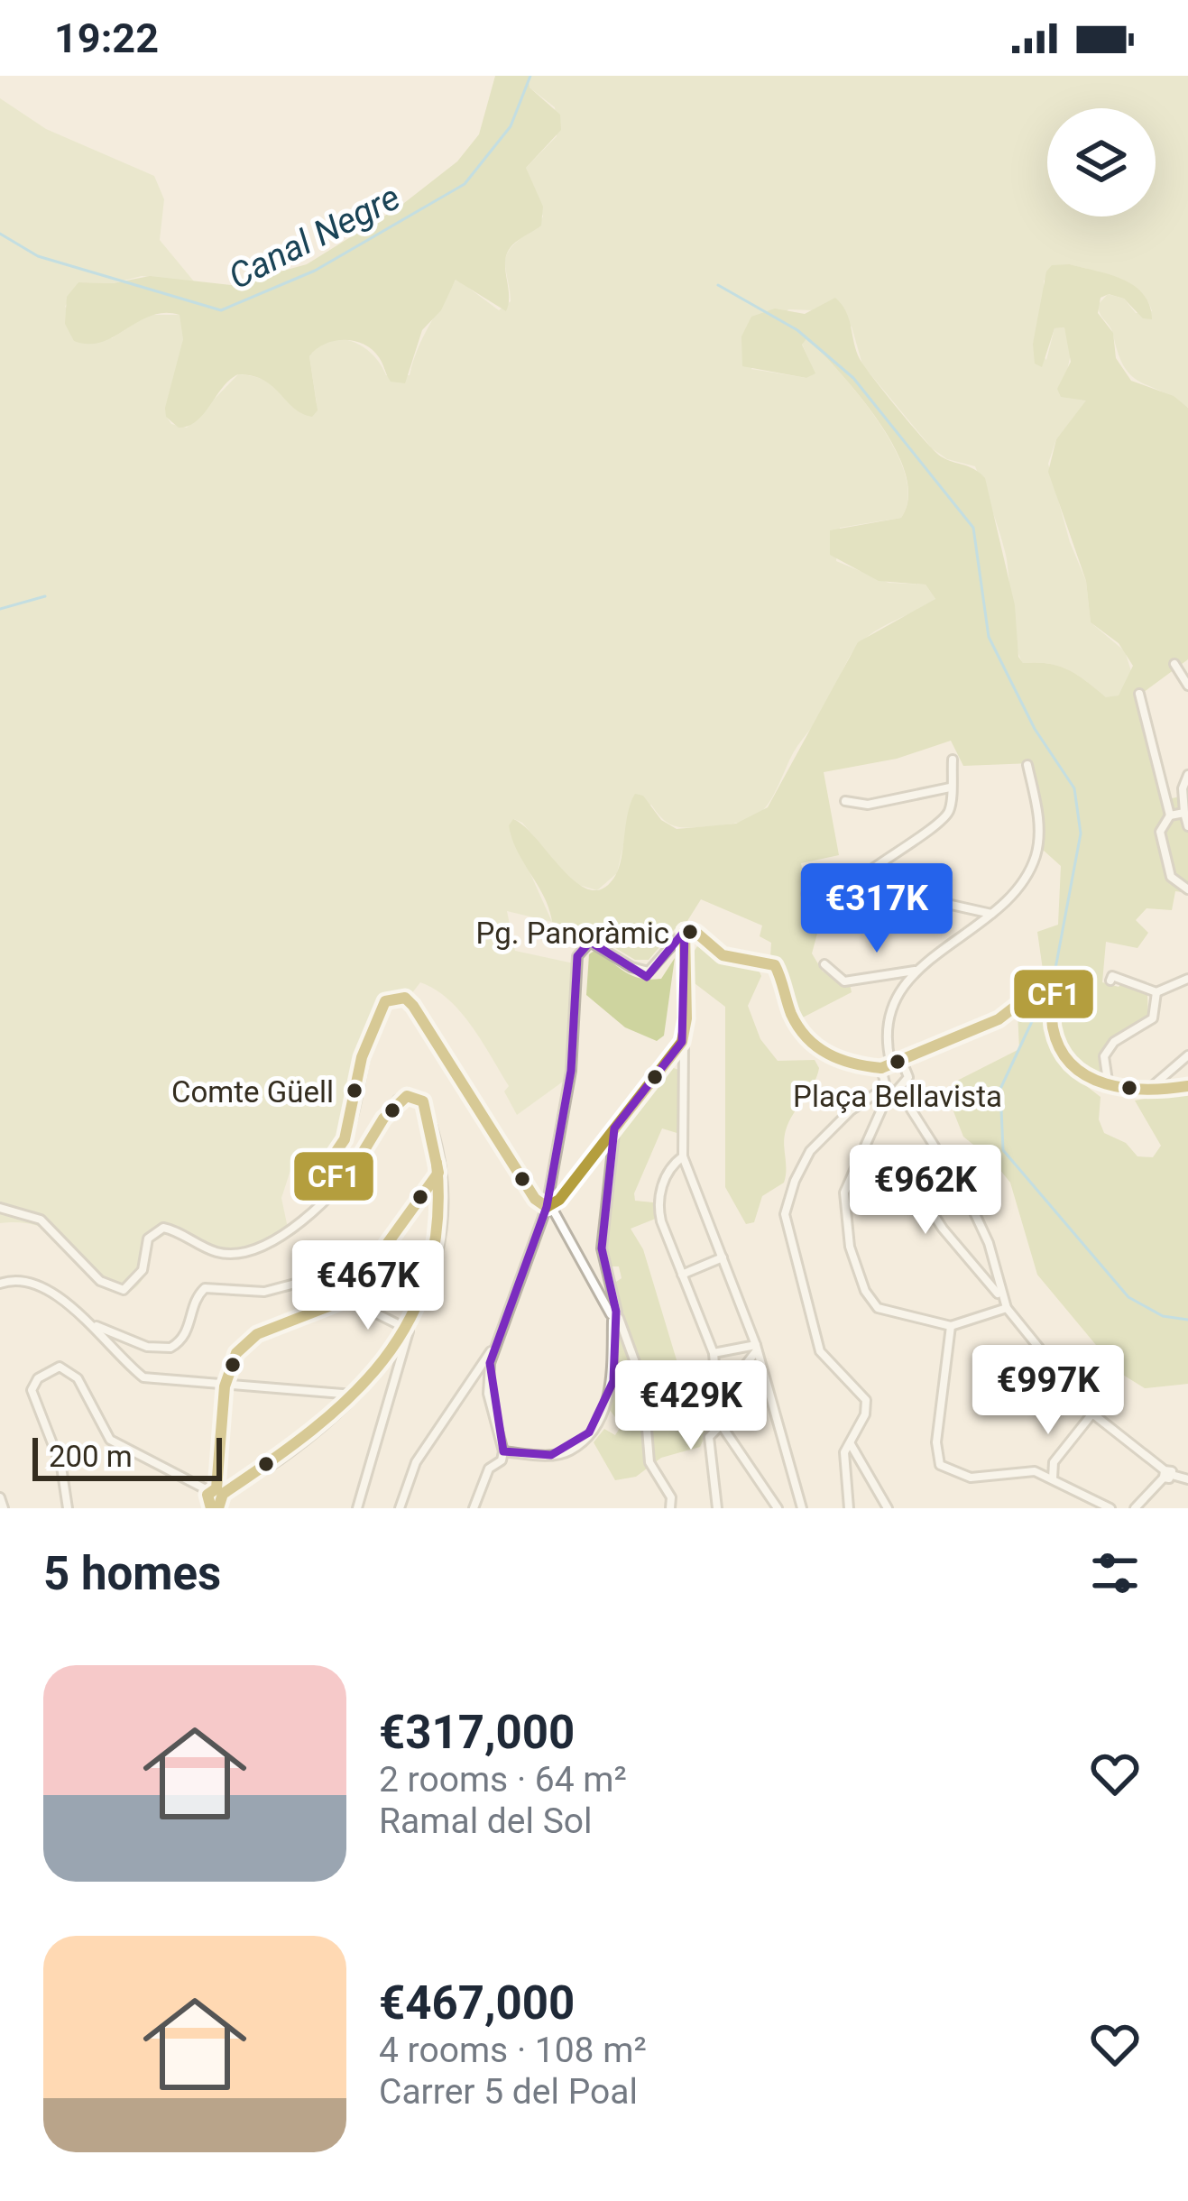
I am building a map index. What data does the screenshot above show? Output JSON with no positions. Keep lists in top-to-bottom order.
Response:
{
  "water": ["Canal Negre"],
  "places": ["Pg. Panoràmic", "Plaça Bellavista", "Comte Güell"],
  "lines": ["transit line CF1"],
  "scale_bar": "200 m",
  "page": {
    "status": "19:22",
    "price": [
      "€317K",
      "€962K",
      "€467K",
      "€997K",
      "€429K"
    ],
    "scale": "200 m",
    "heading": "5 homes",
    "list": [
      {
        "name": "€317,000",
        "note": "2 rooms · 64 m² · Ramal del Sol"
      },
      {
        "name": "€467,000",
        "note": "4 rooms · 108 m² · Carrer 5 del Poal"
      }
    ]
  }
}
